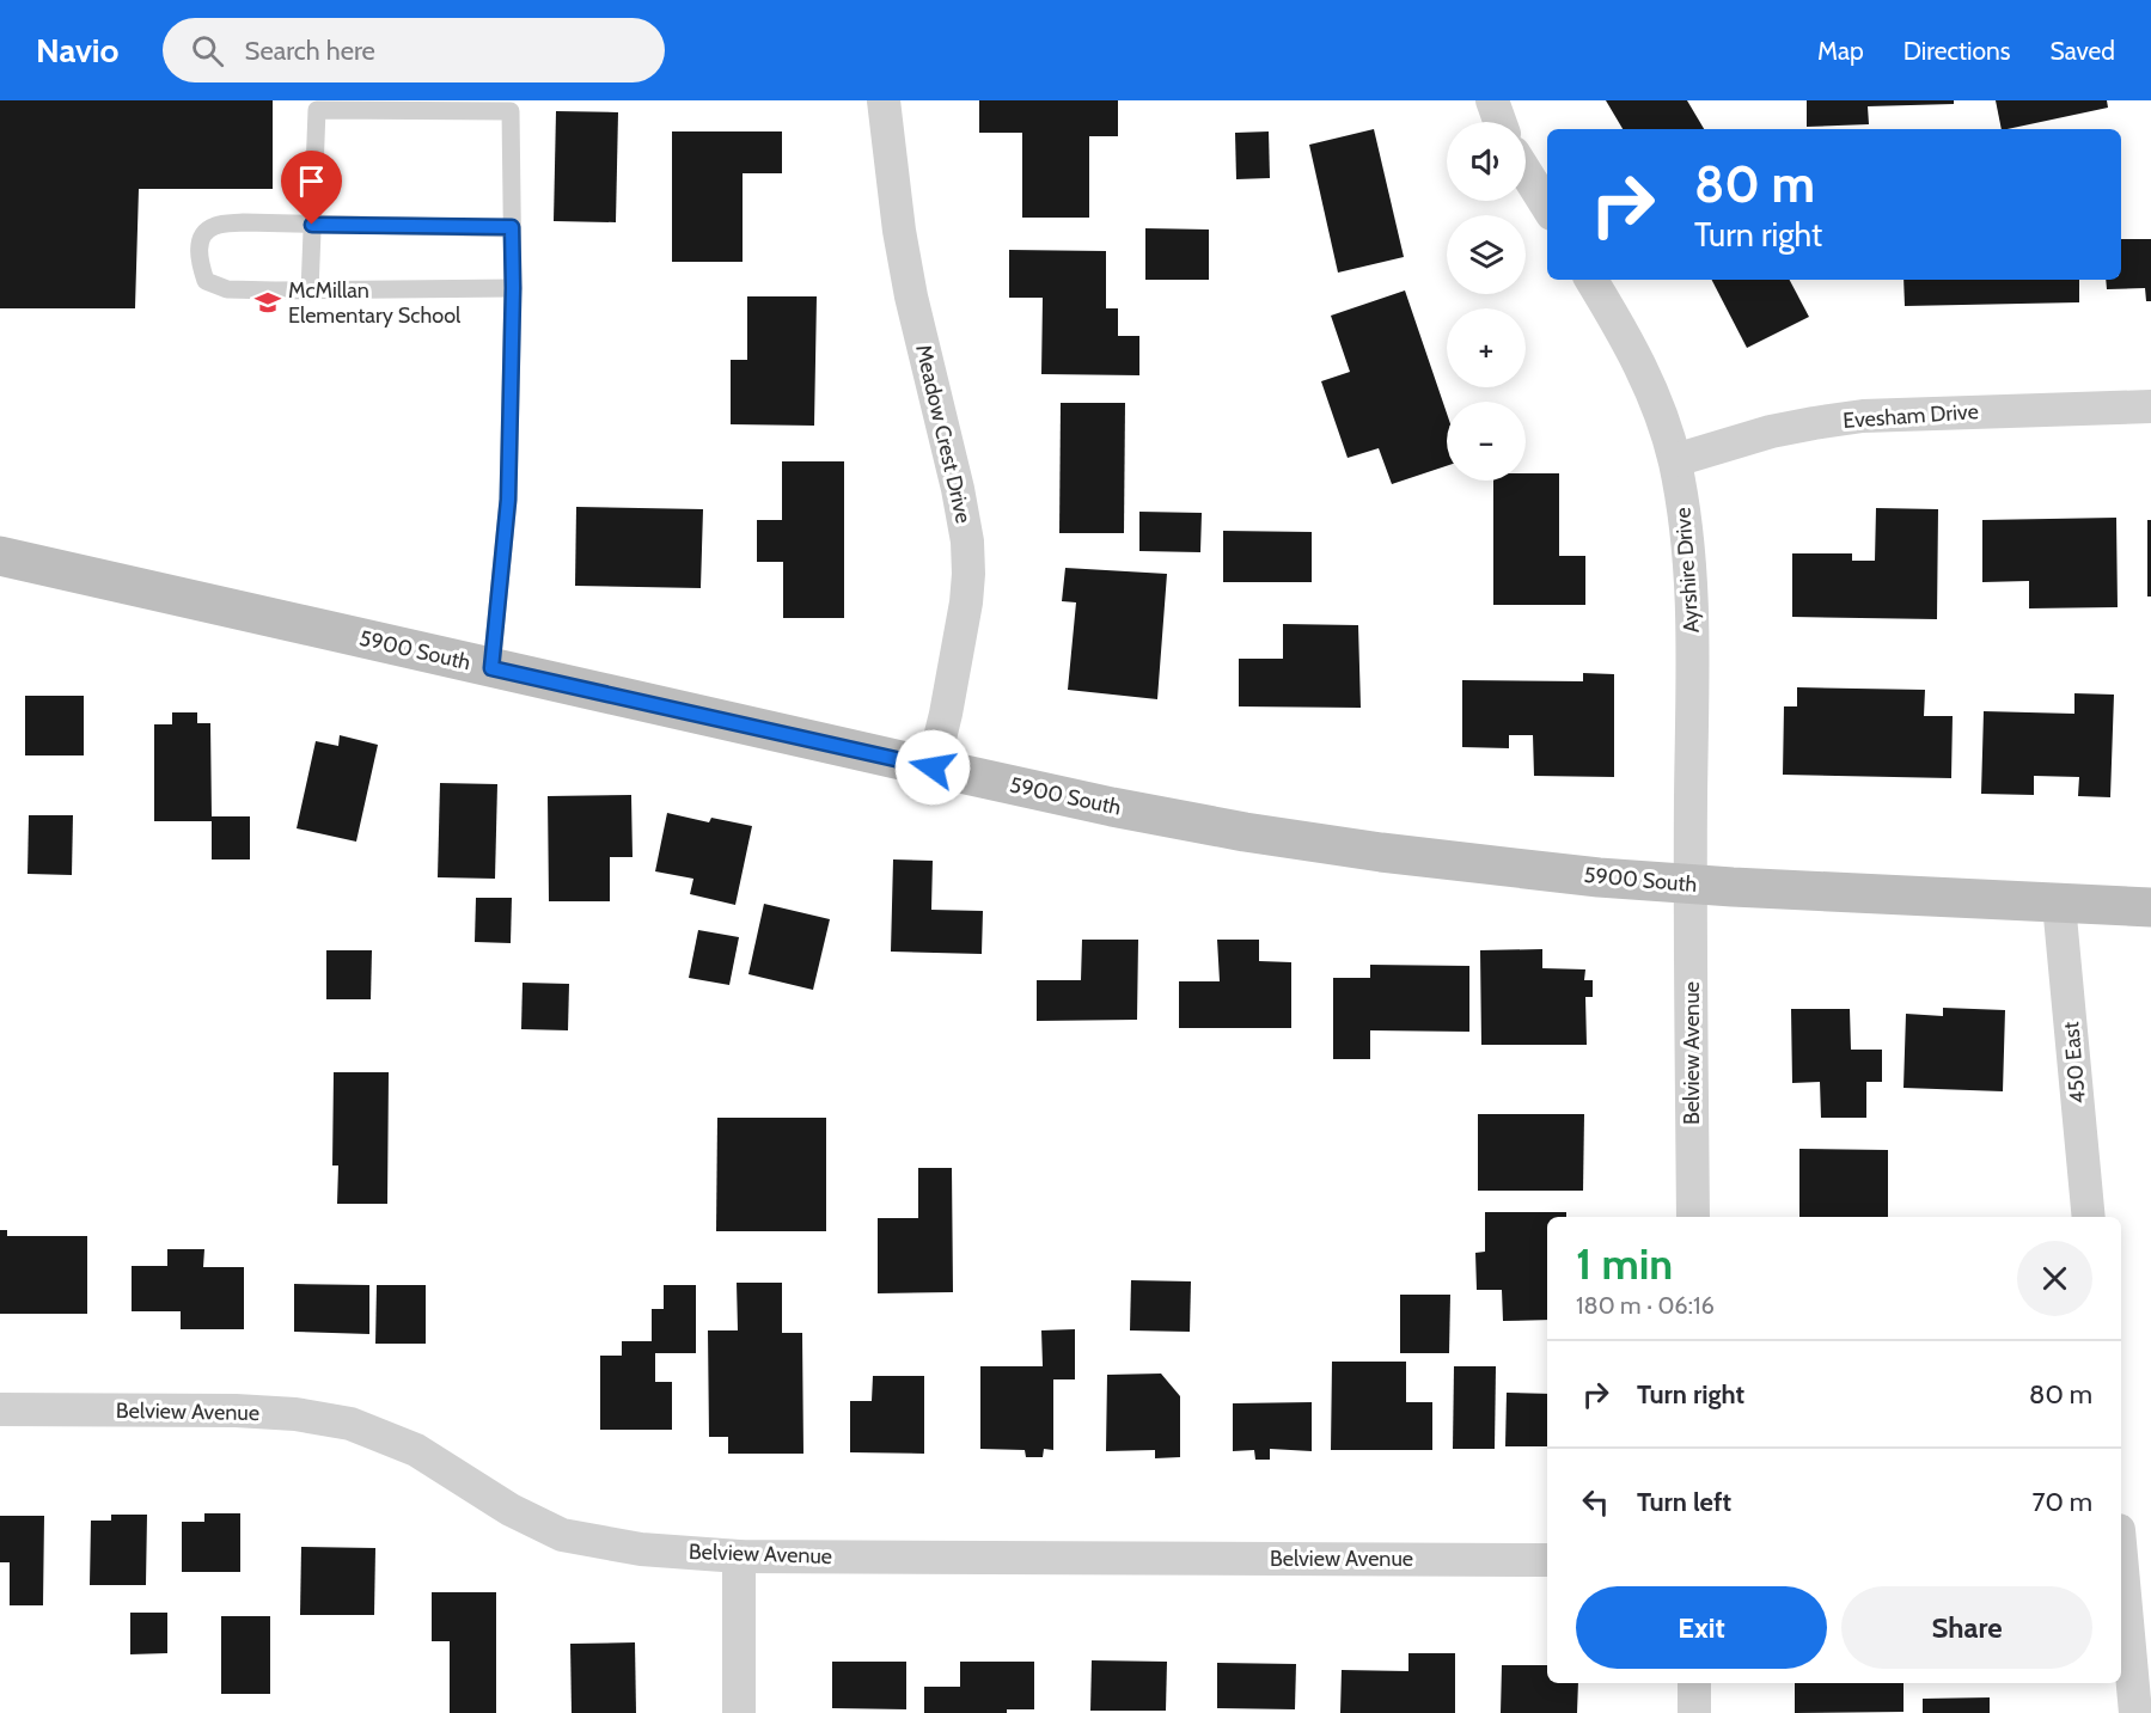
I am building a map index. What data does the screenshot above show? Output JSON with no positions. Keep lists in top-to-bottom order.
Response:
{
  "streets": {
    "main road": ["5900 South"],
    "street": [
      "Evesham Drive",
      "Meadow Crest Drive",
      "Ayrshire Drive",
      "Belview Avenue",
      "450 East"
    ]
  },
  "crossings": [
    ["Evesham Drive", "Ayrshire Drive"],
    ["Meadow Crest Drive", "5900 South"],
    ["Ayrshire Drive", "5900 South"],
    ["Ayrshire Drive", "Belview Avenue"],
    ["5900 South", "Belview Avenue"],
    ["5900 South", "450 East"]
  ],
  "places": {
    "school or university": ["McMillan Elementary School"]
  },
  "page": {
    "header": "Navio",
    "search": "Search here",
    "nav": ["Map", "Directions", "Saved"],
    "map_buttons": ["+", "−"],
    "turn": ["80 m", "Turn right"],
    "heading": ["1 min", "180 m · 06:16"],
    "list": [
      {
        "name": "Turn right",
        "value": "80 m"
      },
      {
        "name": "Turn left",
        "value": "70 m"
      }
    ],
    "buttons": ["Exit", "Share"]
  }
}
